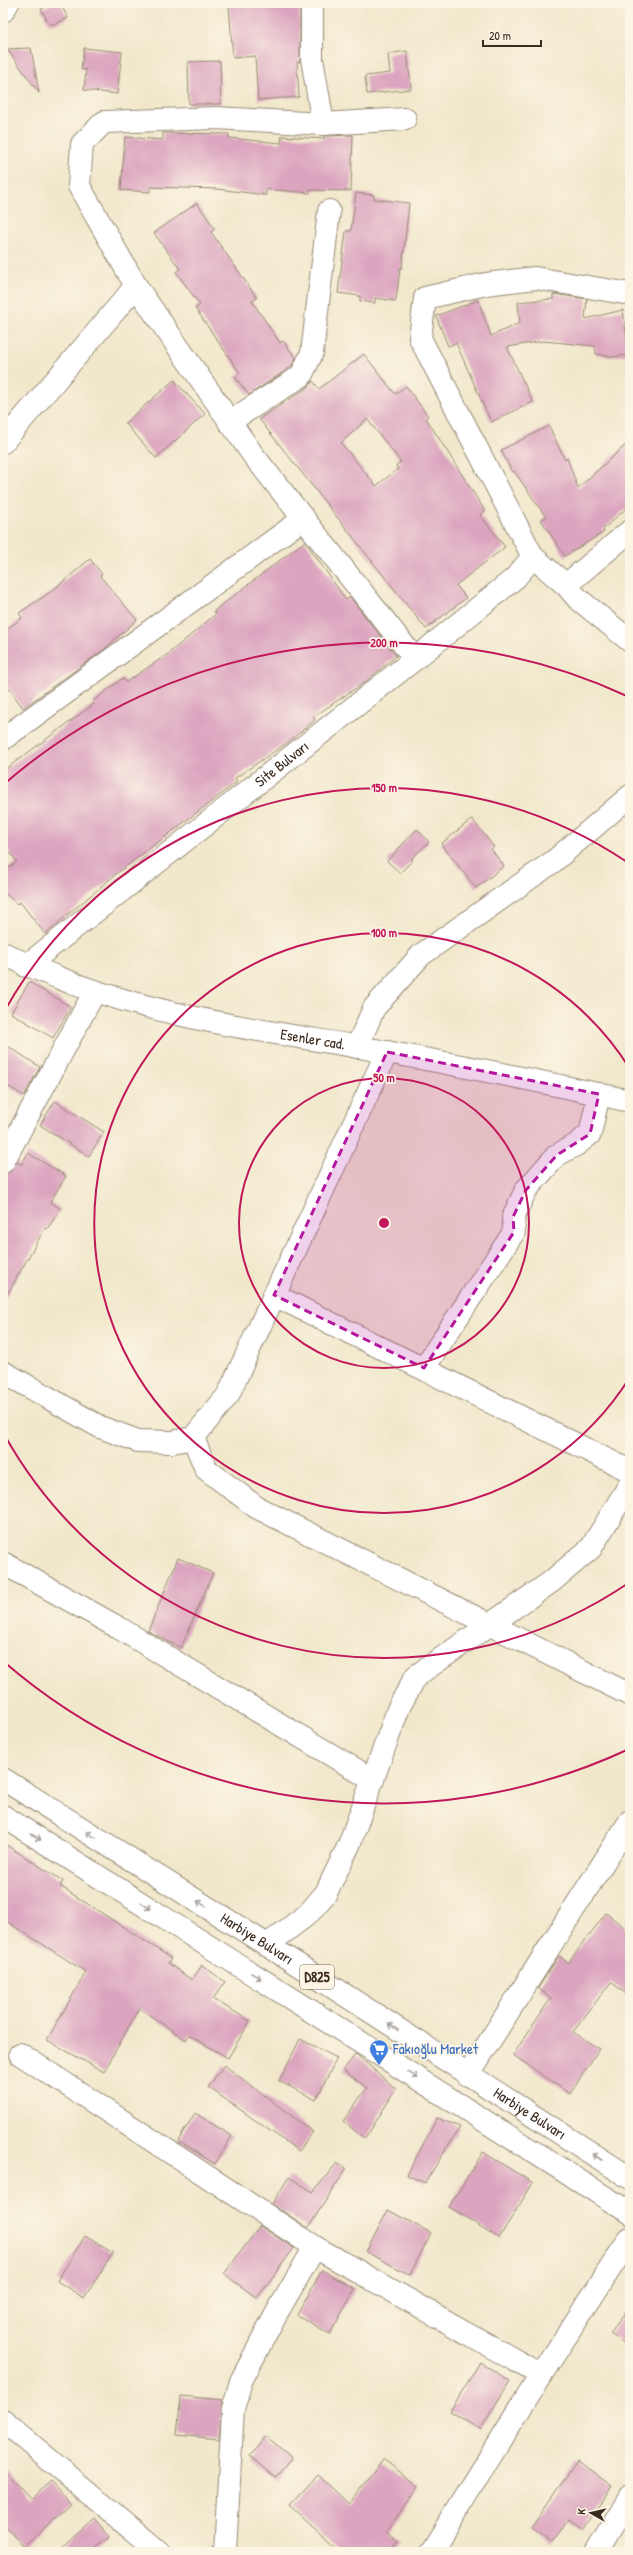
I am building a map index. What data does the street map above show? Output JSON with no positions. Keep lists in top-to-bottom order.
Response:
{
  "streets": {
    "street": [
      "Site Bulvarı",
      "Esenler cad.",
      "Harbiye Bulvarı",
      "D825"
    ]
  },
  "crossings": [
    ["Site Bulvarı", "Esenler cad."]
  ],
  "places": {
    "supermarket": ["Fakıoğlu Market"]
  },
  "scale_bar": "20 m",
  "north": "left",
  "rings": [
    "200 m",
    "150 m",
    "100 m",
    "50 m"
  ]
}
